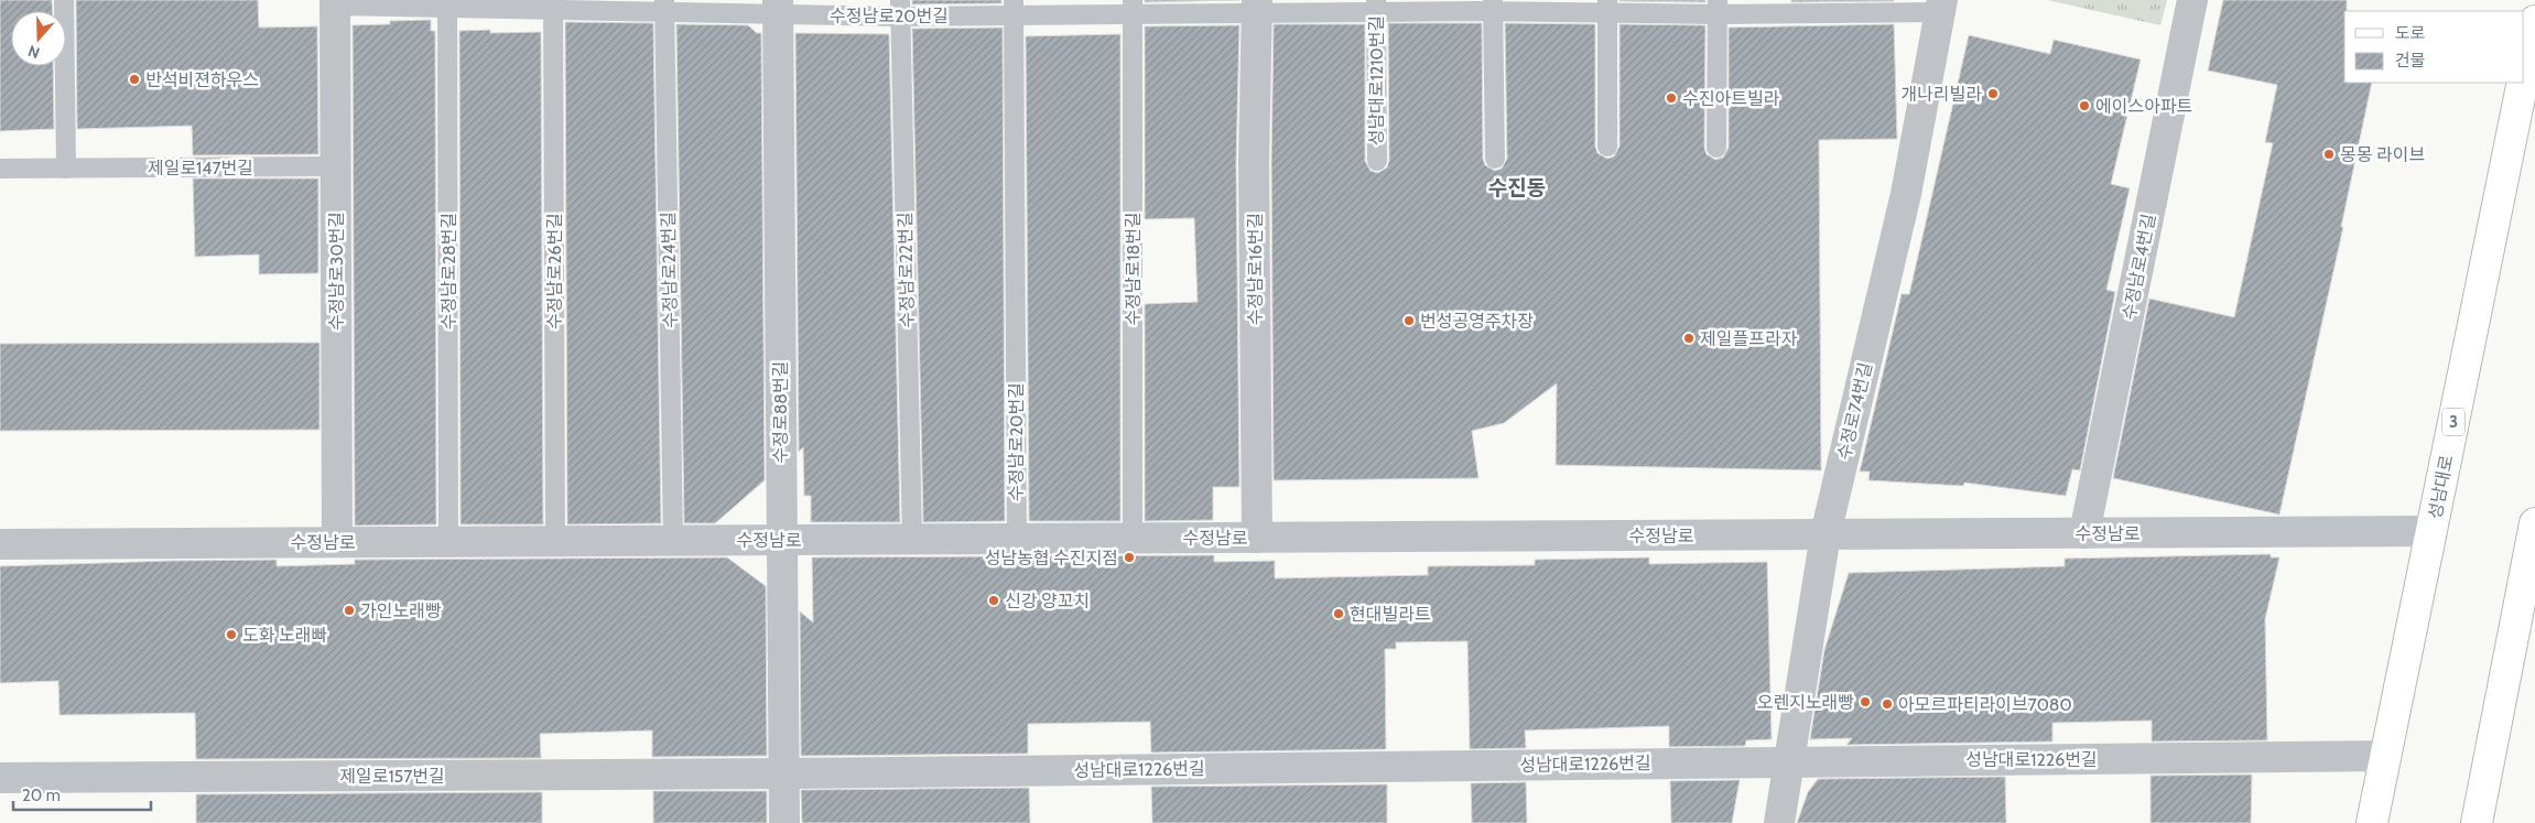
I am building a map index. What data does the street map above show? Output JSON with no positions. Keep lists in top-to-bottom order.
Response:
{
  "streets": {
    "main road": ["3", "성남대로"],
    "street": [
      "수정남로4번길",
      "수정남로16번길",
      "수정남로30번길",
      "수정로74번길",
      "수정로88번길",
      "수정남로",
      "성남대로1226번길",
      "제일로157번길"
    ],
    "lane": [
      "수정남로20번길",
      "성남대로1210번길",
      "제일로147번길",
      "수정남로18번길",
      "수정남로24번길",
      "수정남로22번길",
      "수정남로28번길",
      "수정남로26번길"
    ]
  },
  "crossings": [
    ["수정남로20번길", "성남대로1210번길"],
    ["수정남로20번길", "수정남로18번길"],
    ["수정남로20번길", "수정남로16번길"],
    ["수정남로20번길", "수정남로24번길"],
    ["수정남로20번길", "수정남로22번길"],
    ["수정남로20번길", "수정남로30번길"],
    ["수정남로20번길", "수정남로28번길"],
    ["수정남로20번길", "수정남로26번길"],
    ["수정남로20번길", "수정로74번길"],
    ["수정남로20번길", "수정로88번길"],
    ["수정남로20번길", "수정남로"],
    ["제일로147번길", "수정남로30번길"],
    ["수정남로4번길", "수정남로"],
    ["수정남로18번길", "수정남로"],
    ["수정남로16번길", "수정남로"],
    ["수정남로24번길", "수정남로"],
    ["수정남로22번길", "수정남로"],
    ["수정남로30번길", "수정남로"],
    ["수정남로28번길", "수정남로"],
    ["수정남로26번길", "수정남로"],
    ["수정로74번길", "수정남로"],
    ["수정로74번길", "성남대로1226번길"],
    ["수정로88번길", "수정남로"],
    ["수정로88번길", "성남대로1226번길"],
    ["수정로88번길", "제일로157번길"],
    ["성남대로", "수정남로"],
    ["성남대로", "성남대로1226번길"],
    ["성남대로1226번길", "제일로157번길"]
  ],
  "districts": ["수진동"],
  "places": [
    "반석비젼하우스",
    "개나리빌라",
    "수진아트빌라",
    "에이스아파트",
    "몽몽 라이브",
    "번성공영주차장",
    "제일플프라자",
    "성남농협 수진지점",
    "신강 양꼬치",
    "가인노래빵",
    "현대빌라트",
    "도화 노래빠",
    "오렌지노래빵",
    "아모르파티라이브7080"
  ],
  "legend": ["도로", "건물"],
  "scale_bar": "20 m",
  "north": "bottom"
}
